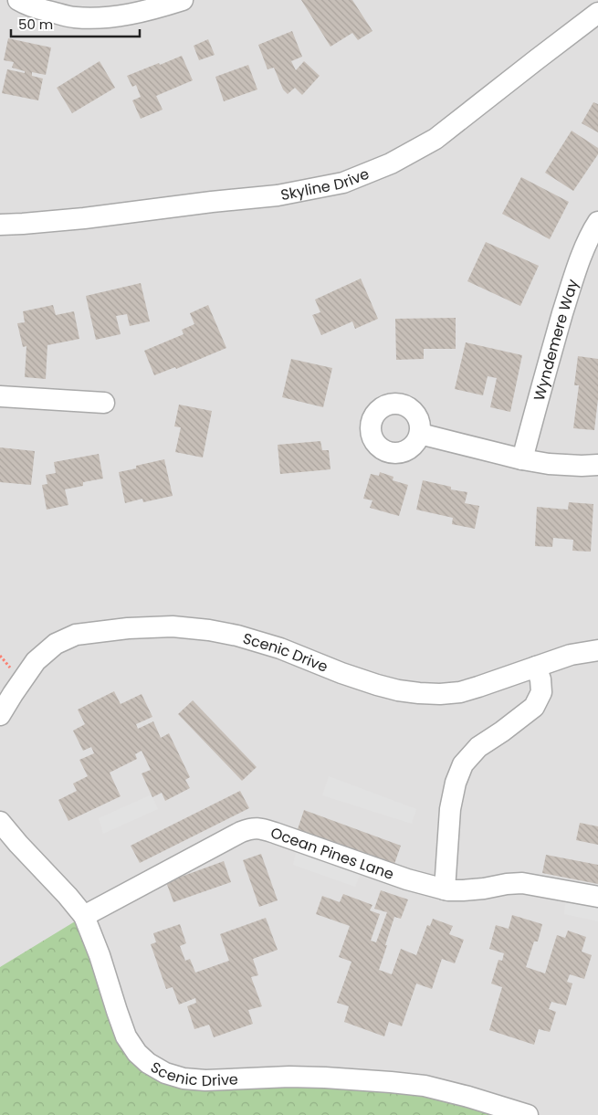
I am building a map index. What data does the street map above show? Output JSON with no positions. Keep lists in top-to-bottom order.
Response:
{
  "streets": {
    "street": [
      "Skyline Drive",
      "Wyndemere Way",
      "Scenic Drive",
      "Ocean Pines Lane"
    ]
  },
  "crossings": [
    ["Scenic Drive", "Ocean Pines Lane"]
  ],
  "scale_bar": "50 m"
}
